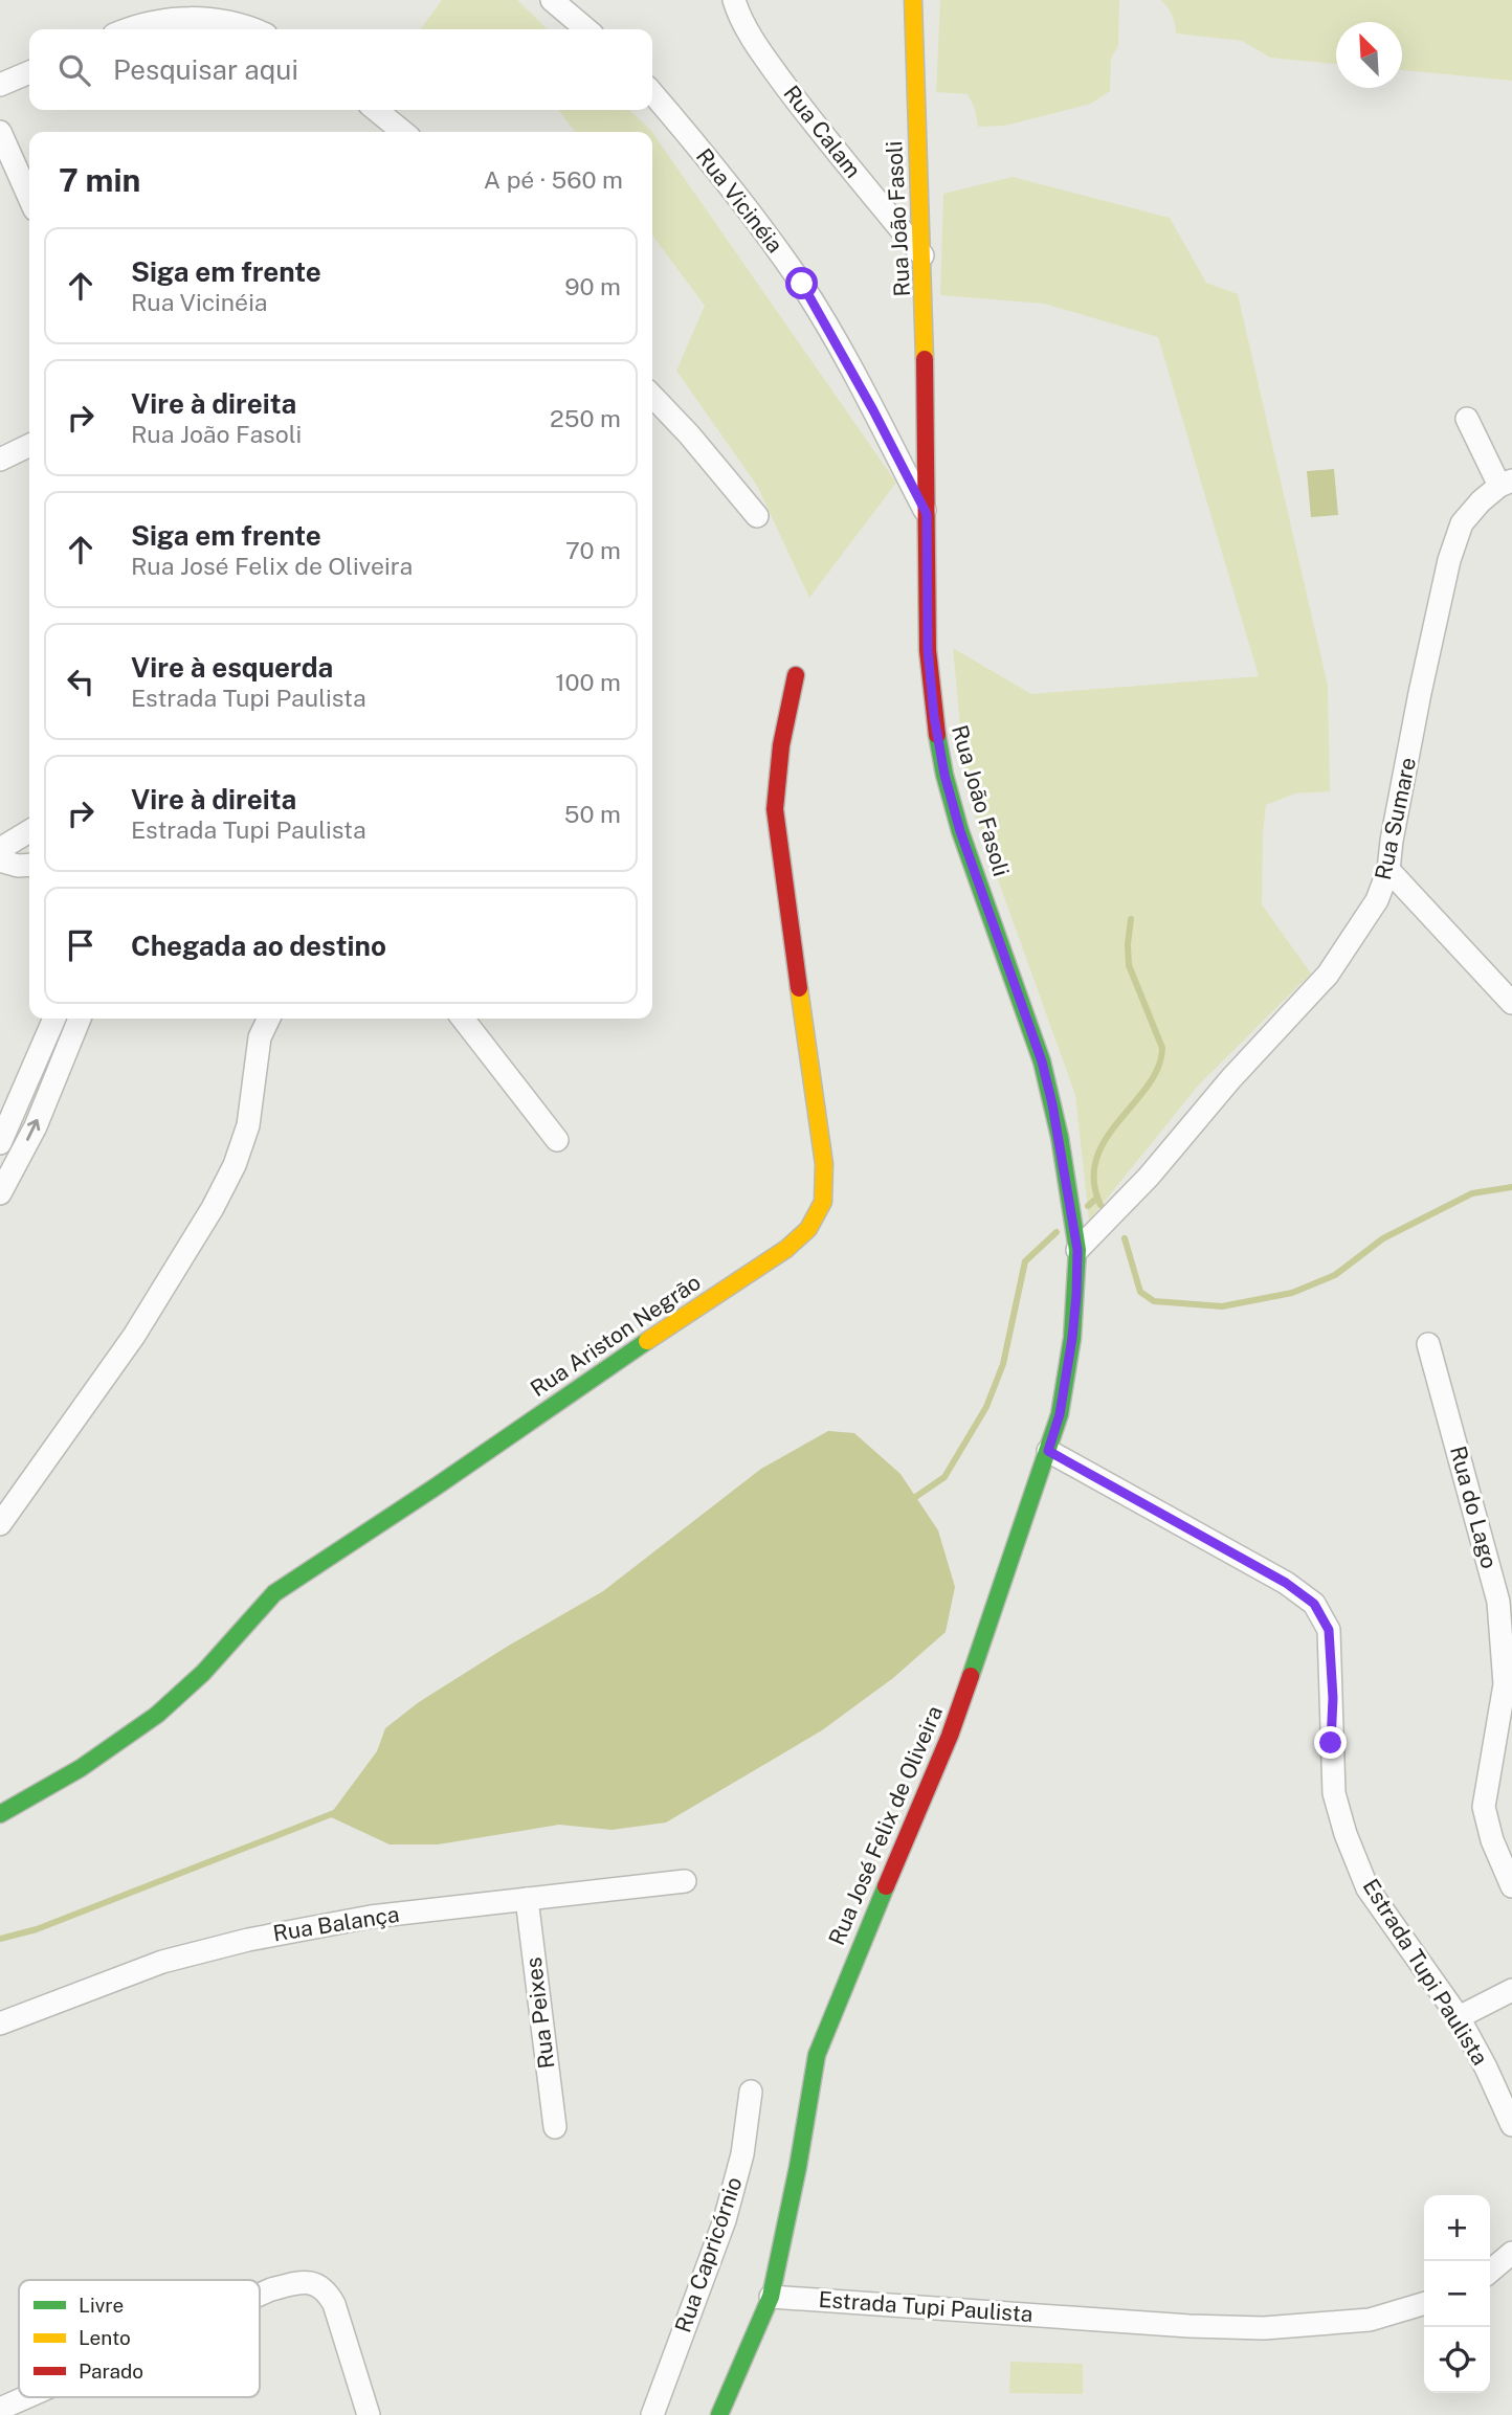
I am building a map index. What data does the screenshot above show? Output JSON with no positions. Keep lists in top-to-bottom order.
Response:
{
  "streets": {
    "main road": ["Rua João Fasoli", "Rua Ariston Negrão", "Rua José Felix de Oliveira"],
    "street": [
      "Rua Calam",
      "Rua Vicinéia",
      "Rua Sumare",
      "Rua do Lago",
      "Rua Balança",
      "Estrada Tupi Paulista",
      "Rua Peixes",
      "Rua Capricórnio"
    ]
  },
  "crossings": [
    ["Rua Calam", "Rua João Fasoli"],
    ["Rua Vicinéia", "Rua João Fasoli"],
    ["Rua João Fasoli", "Rua Sumare"],
    ["Rua João Fasoli", "Rua José Felix de Oliveira"],
    ["Rua Sumare", "Rua José Felix de Oliveira"],
    ["Rua José Felix de Oliveira", "Estrada Tupi Paulista"],
    ["Rua Balança", "Rua Peixes"]
  ],
  "legend": ["Livre", "Lento", "Parado"],
  "north": "top left",
  "page": {
    "search": "Pesquisar aqui",
    "heading": ["7 min", "A pé · 560 m"],
    "list": [
      ["Siga em frente", "Rua Vicinéia", "90 m"],
      ["Vire à direita", "Rua João Fasoli", "250 m"],
      ["Siga em frente", "Rua José Felix de Oliveira", "70 m"],
      ["Vire à esquerda", "Estrada Tupi Paulista", "100 m"],
      ["Vire à direita", "Estrada Tupi Paulista", "50 m"],
      "Chegada ao destino"
    ],
    "map_buttons": ["+", "−"]
  }
}
